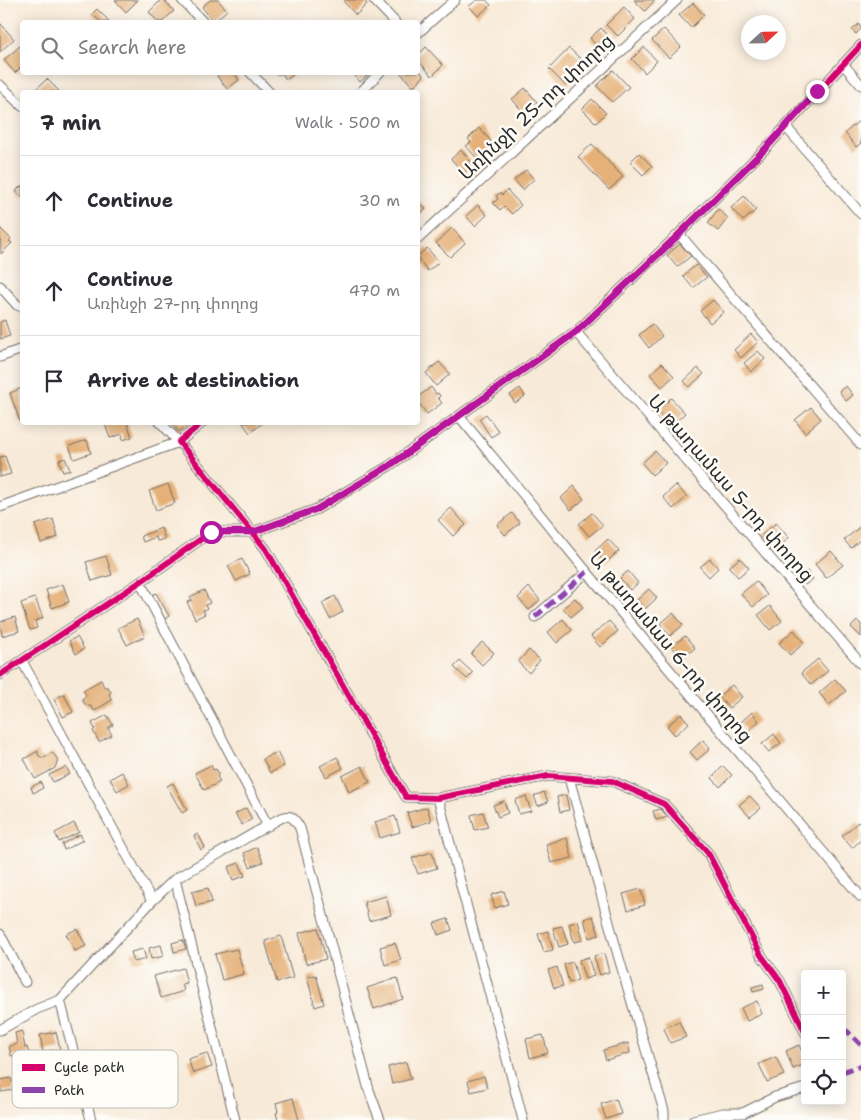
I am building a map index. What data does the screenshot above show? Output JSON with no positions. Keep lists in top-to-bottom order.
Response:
{
  "streets": {
    "street": ["Առինջի 25-րդ փողոց", "Ա թաղամաս 5-րդ փողոց", "Ա թաղամաս 6-րդ փողոց"]
  },
  "legend": ["Cycle path", "Path"],
  "north": "right",
  "page": {
    "search": "Search here",
    "heading": ["7 min", "Walk · 500 m"],
    "list": [
      ["Continue", "30 m"],
      ["Continue", "Առինջի 27-րդ փողոց", "470 m"],
      "Arrive at destination"
    ],
    "map_buttons": ["+", "−"]
  }
}
